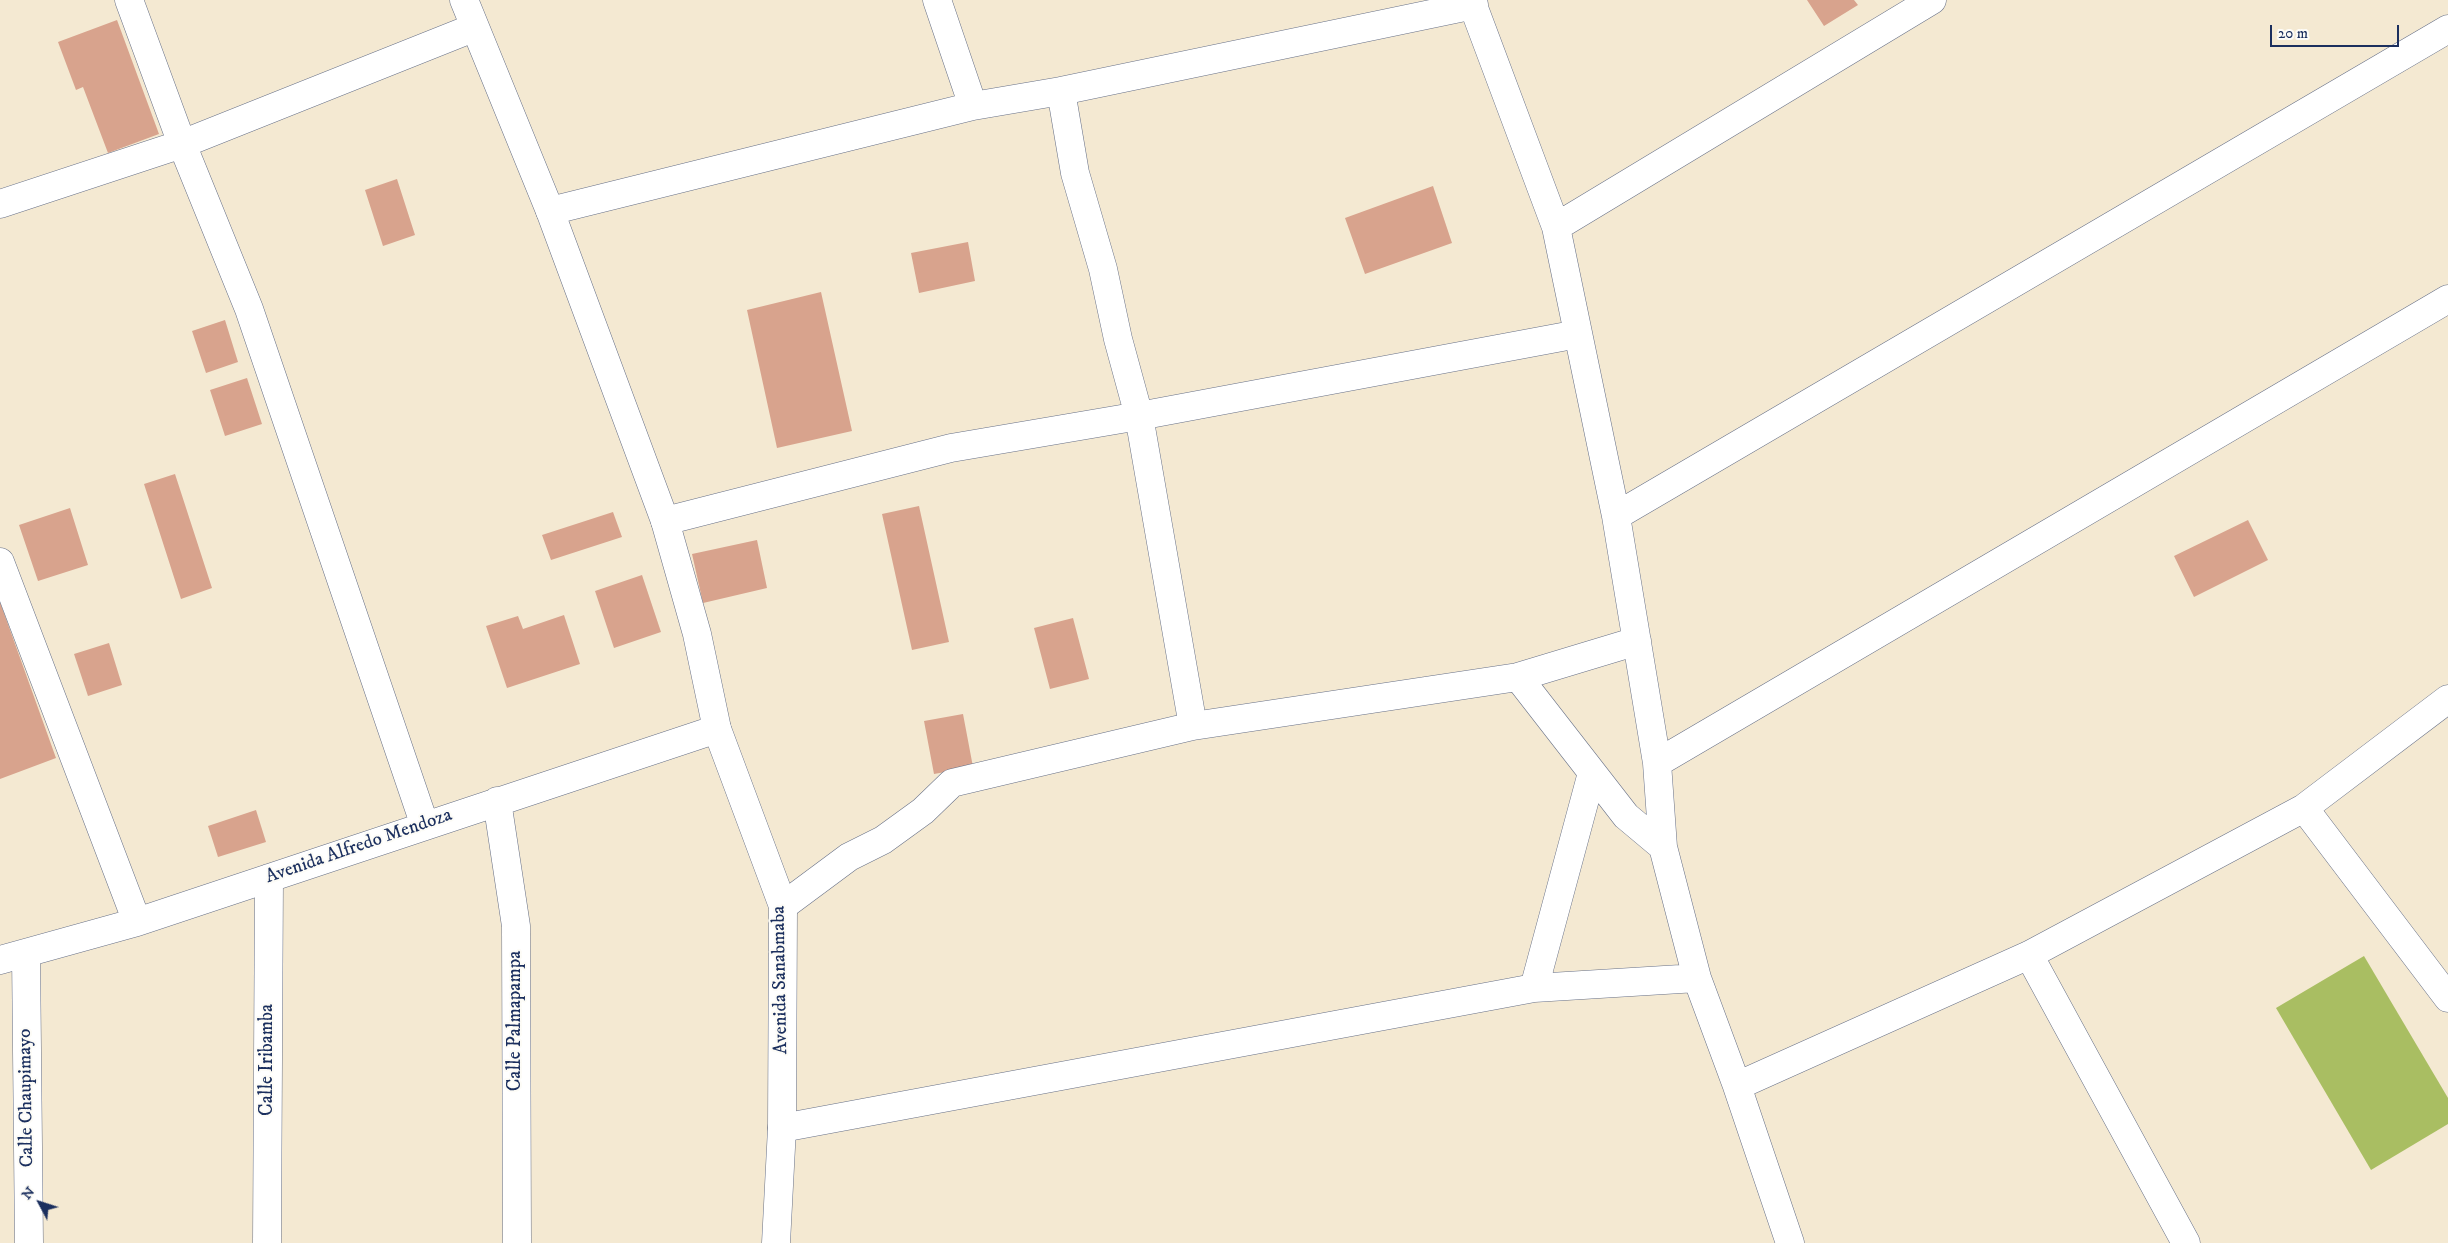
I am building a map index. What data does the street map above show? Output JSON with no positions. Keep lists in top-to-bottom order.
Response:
{
  "streets": {
    "street": [
      "Avenida Alfredo Mendoza",
      "Avenida Sanabmaba",
      "Calle Palmapampa",
      "Calle Iribamba",
      "Calle Chaupimayo"
    ]
  },
  "crossings": [
    ["Avenida Alfredo Mendoza", "Avenida Sanabmaba"],
    ["Avenida Alfredo Mendoza", "Calle Palmapampa"],
    ["Avenida Alfredo Mendoza", "Calle Iribamba"],
    ["Avenida Alfredo Mendoza", "Calle Chaupimayo"]
  ],
  "scale_bar": "20 m",
  "north": "top left"
}
